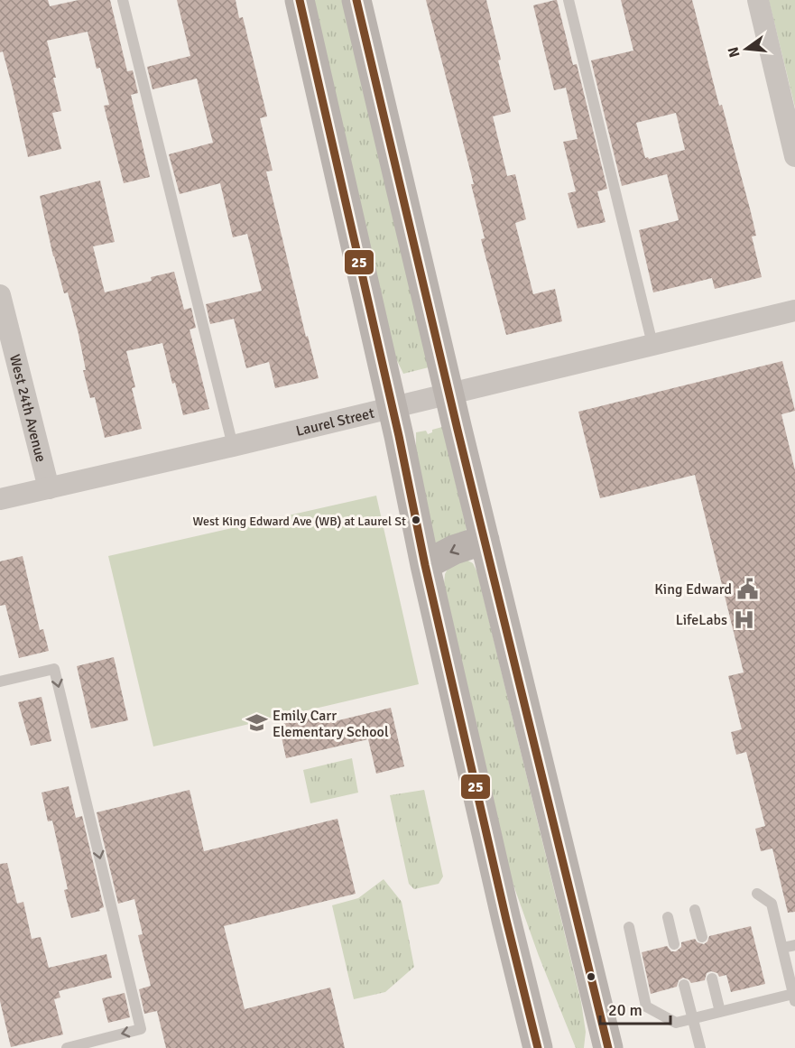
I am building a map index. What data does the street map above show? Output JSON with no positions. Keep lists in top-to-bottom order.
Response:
{
  "streets": {
    "street": ["West 24th Avenue", "Laurel Street"]
  },
  "crossings": [
    ["West 24th Avenue", "Laurel Street"]
  ],
  "places": {
    "other": ["West King Edward Ave (WB) at Laurel St"],
    "public building": ["King Edward"],
    "hospital": ["LifeLabs"],
    "school or university": ["Emily Carr Elementary School"]
  },
  "lines": ["transit line 25"],
  "scale_bar": "20 m",
  "north": "left"
}
